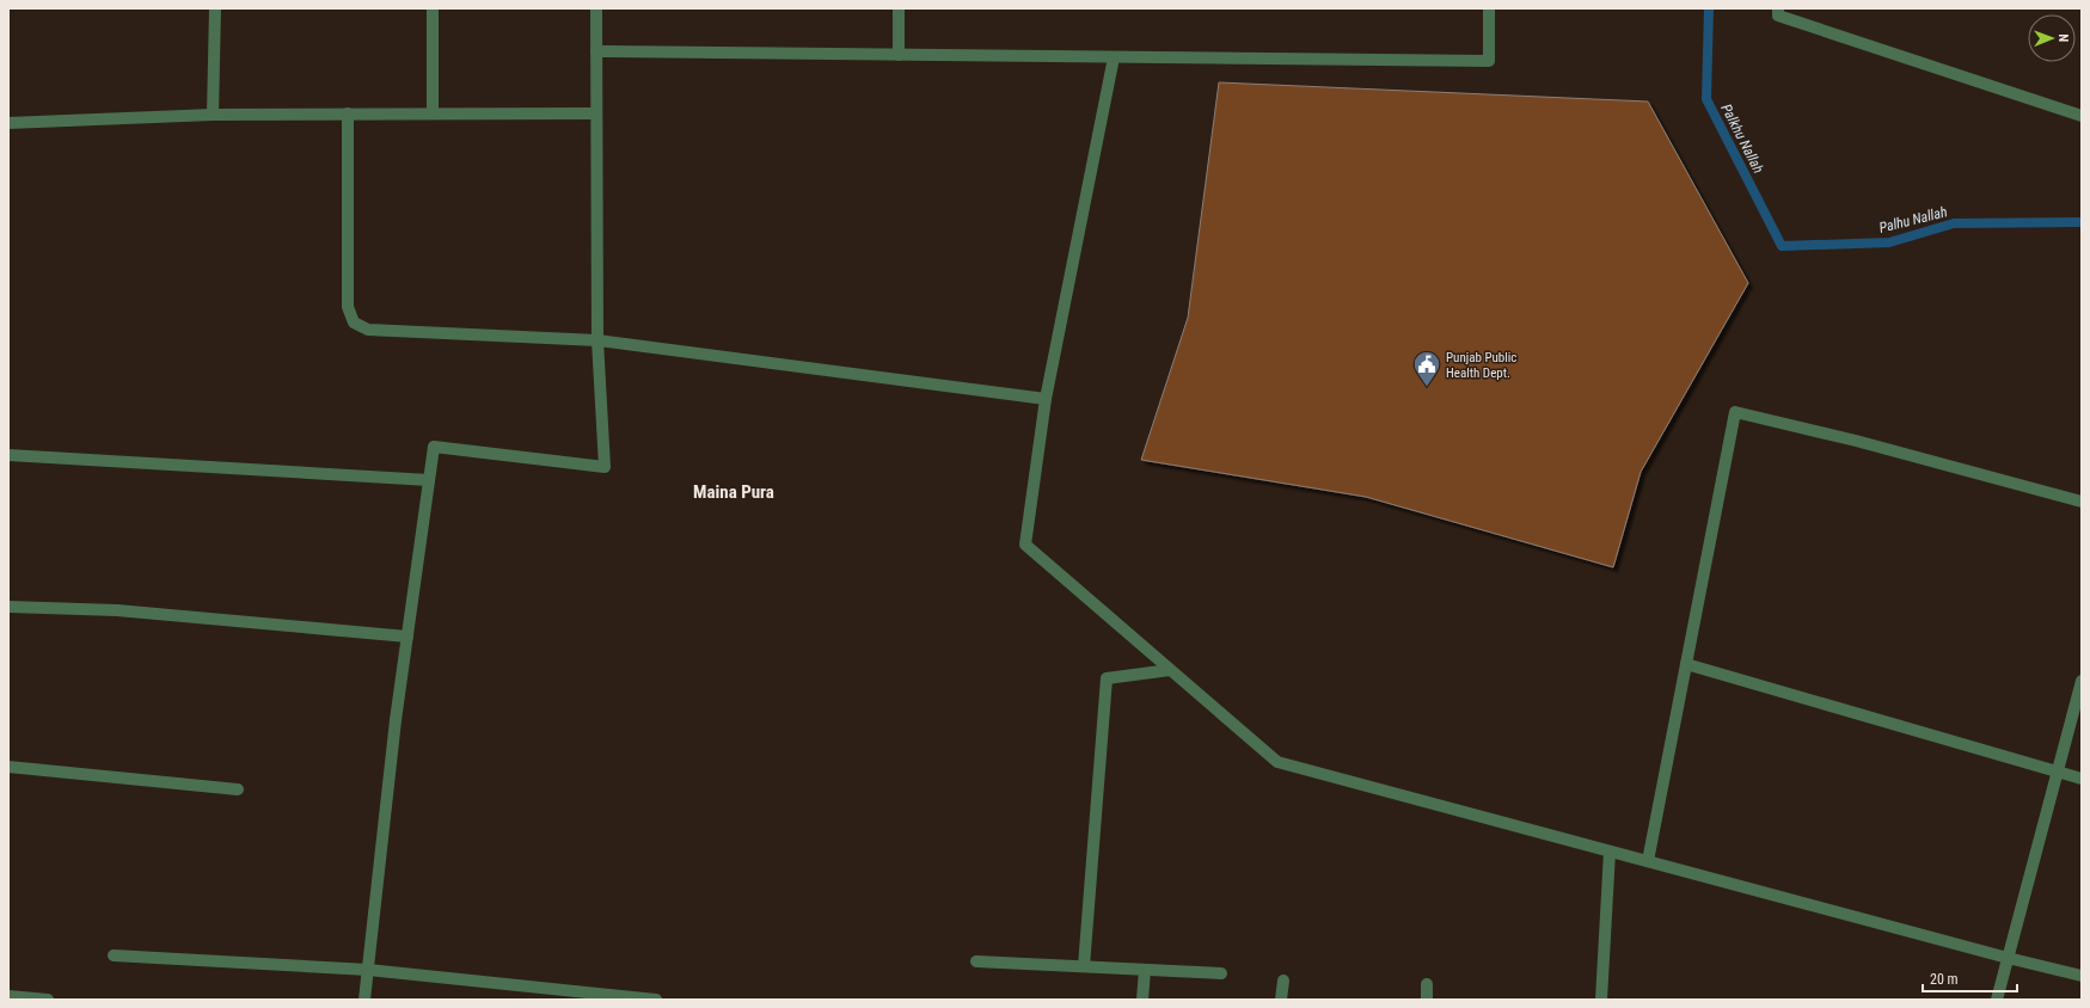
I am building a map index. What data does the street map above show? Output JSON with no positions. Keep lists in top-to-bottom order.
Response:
{
  "districts": ["Maina Pura"],
  "water": ["Palkhu Nallah", "Palhu Nallah"],
  "places": {
    "public building": ["Punjab Public Health Dept."]
  },
  "scale_bar": "20 m",
  "north": "right"
}
